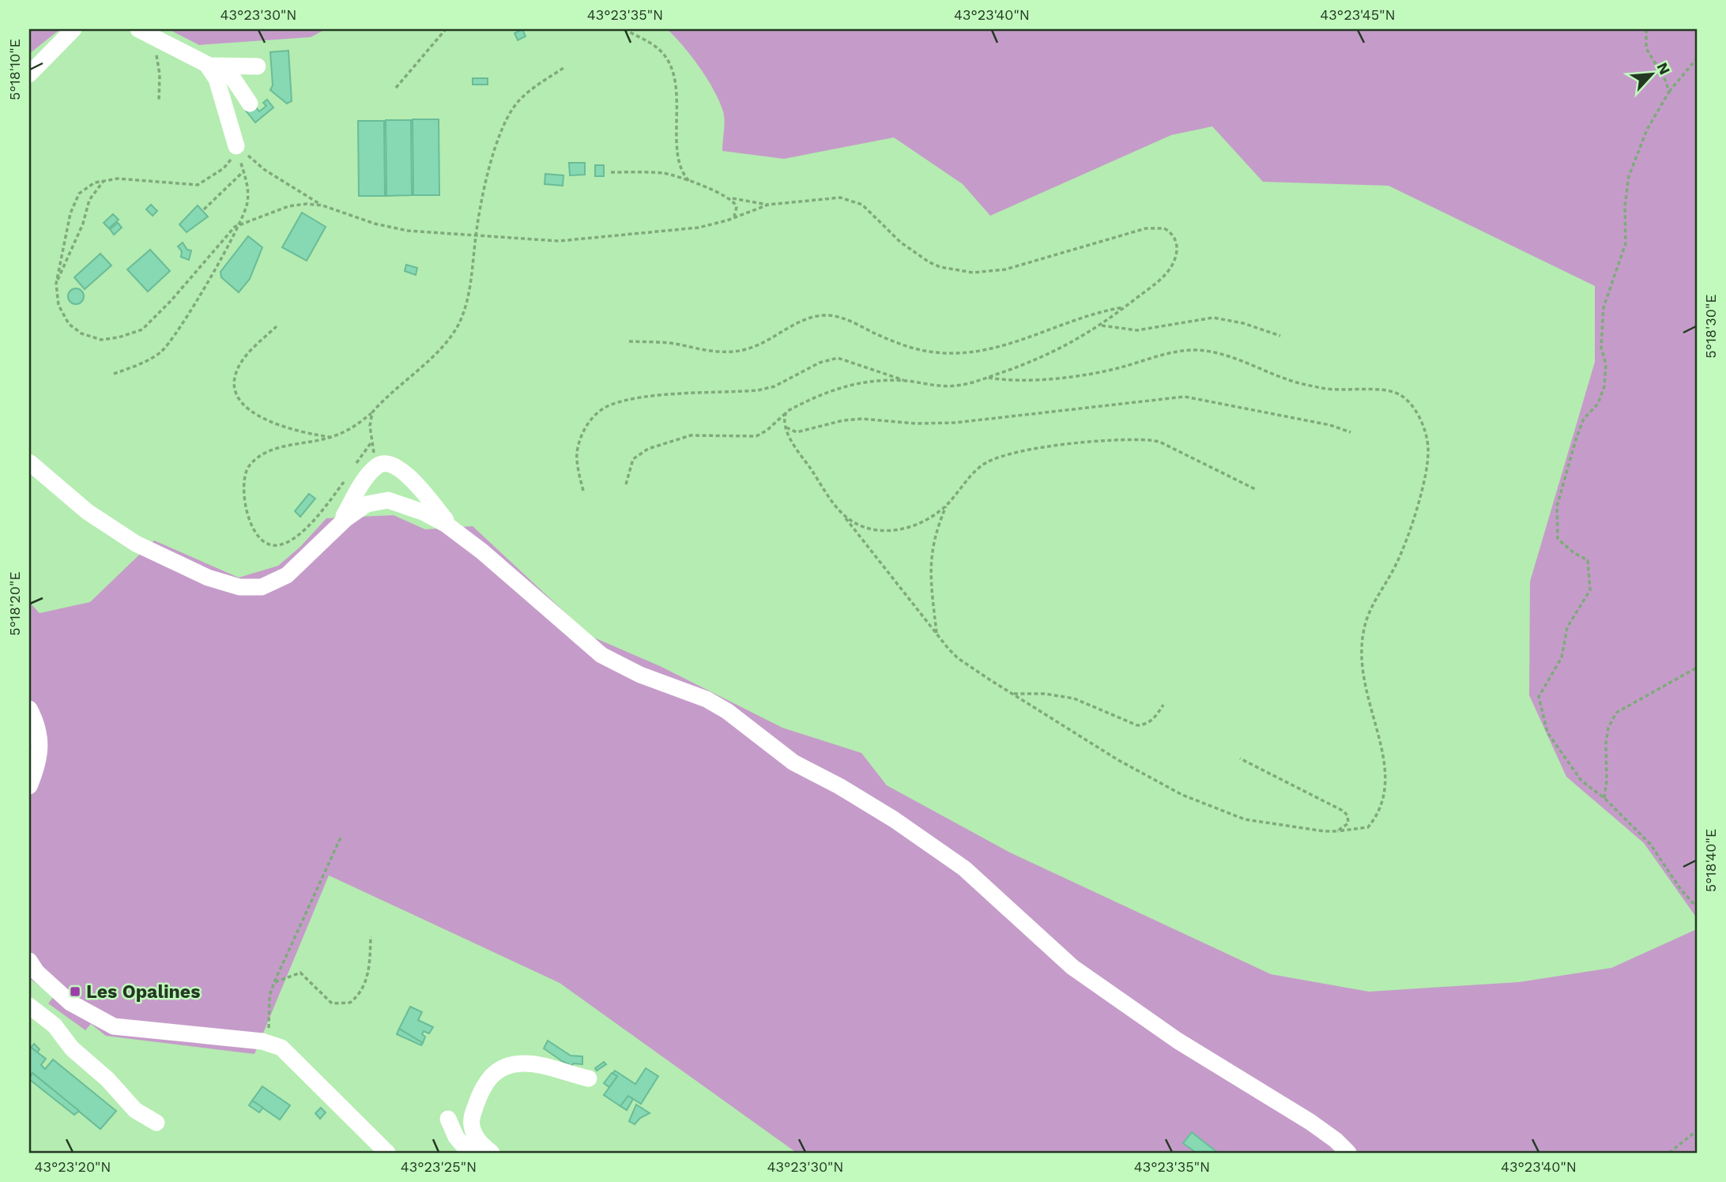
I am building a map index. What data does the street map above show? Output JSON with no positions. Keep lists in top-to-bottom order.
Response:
{
  "places": {
    "transit": ["Les Opalines"]
  },
  "north": "top right",
  "coordinates": [
    "43°23'30\"N",
    "43°23'35\"N",
    "43°23'40\"N",
    "43°23'45\"N",
    "5°18'10\"E",
    "5°18'30\"E",
    "5°18'20\"E",
    "5°18'40\"E",
    "43°23'20\"N",
    "43°23'25\"N"
  ]
}
